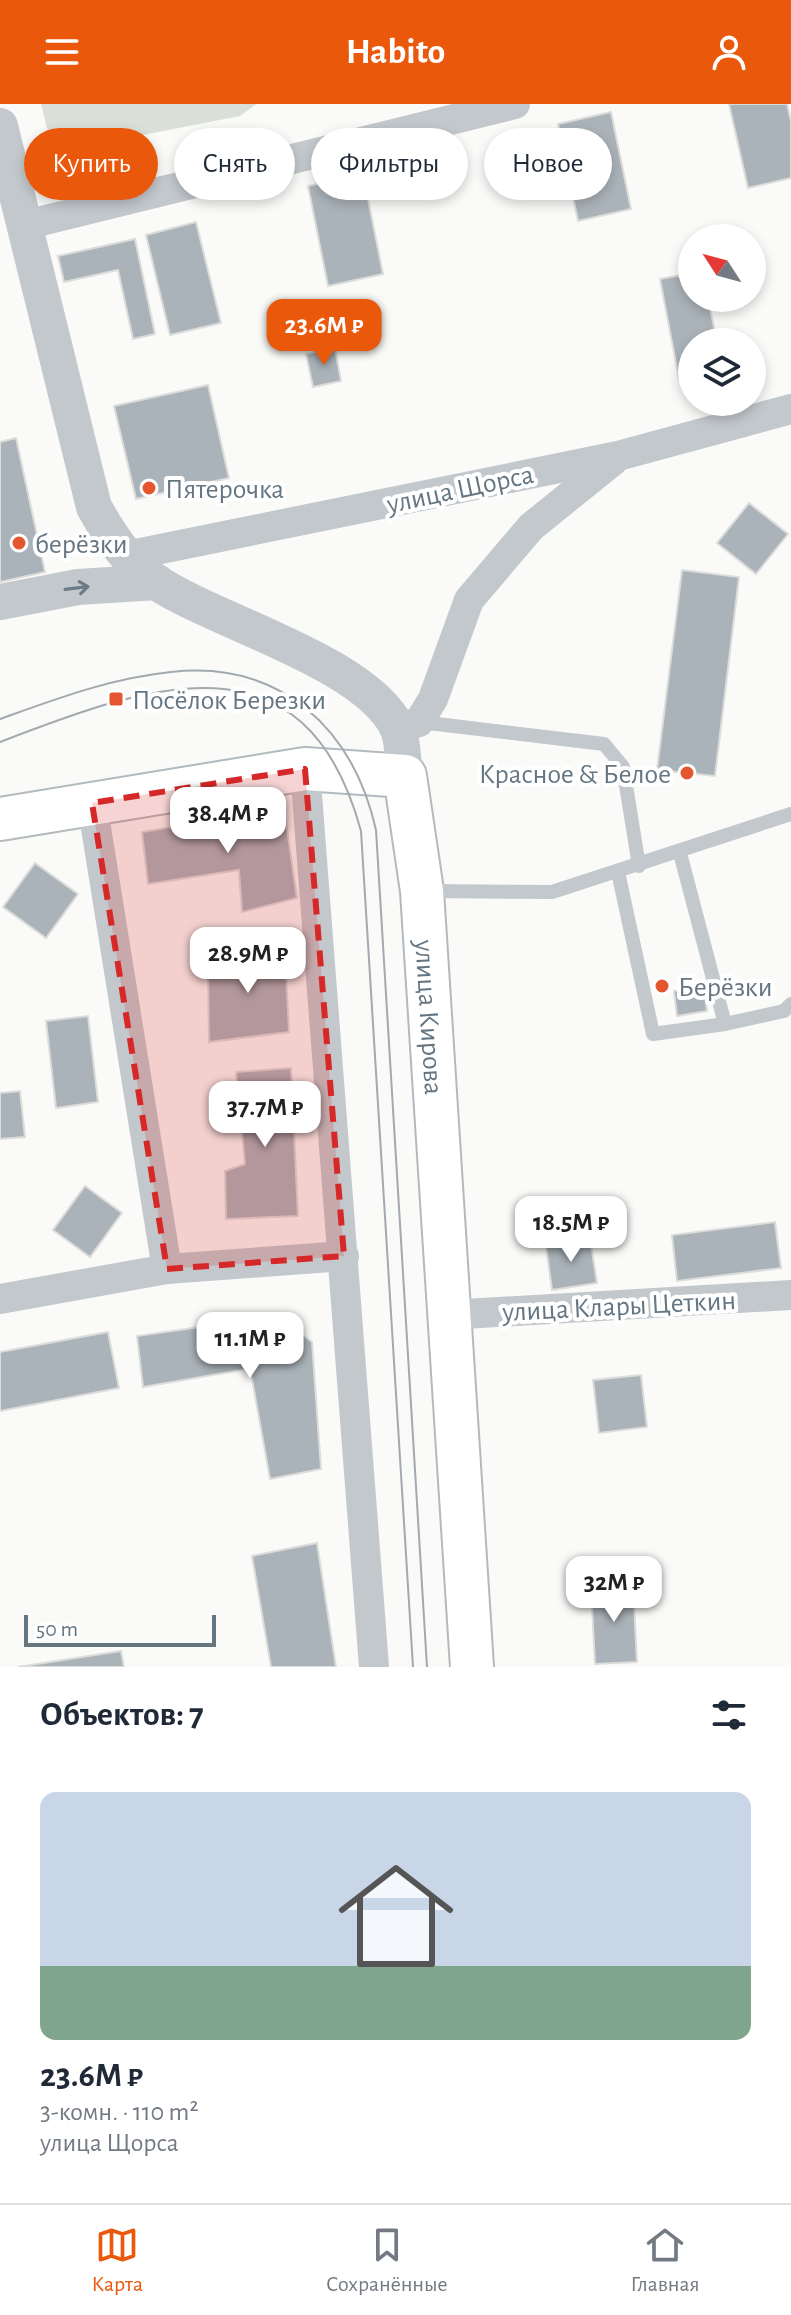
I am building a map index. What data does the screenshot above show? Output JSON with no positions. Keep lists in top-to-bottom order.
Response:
{
  "streets": {
    "main road": ["улица Кирова"],
    "street": ["улица Щорса", "улица Клары Цеткин"]
  },
  "crossings": [
    ["улица Кирова", "улица Клары Цеткин"]
  ],
  "places": {
    "other": [
      "Пятерочка",
      "берёзки",
      "Красное & Белое",
      "Берёзки"
    ],
    "transit": ["Посёлок Березки"]
  },
  "scale_bar": "50 m",
  "north": "top left",
  "page": {
    "header": "Habito",
    "chip": [
      "Купить",
      "Снять",
      "Фильтры",
      "Новое"
    ],
    "price": [
      "23.6M ₽",
      "38.4M ₽",
      "28.9M ₽",
      "37.7M ₽",
      "18.5M ₽",
      "11.1M ₽",
      "32M ₽"
    ],
    "scale": "50 m",
    "heading": "Объектов: 7",
    "list": [
      {
        "name": "23.6M ₽",
        "note": "3-комн. · 110 m² · улица Щорса"
      }
    ],
    "tabs": ["Карта", "Сохранённые", "Главная"]
  }
}
